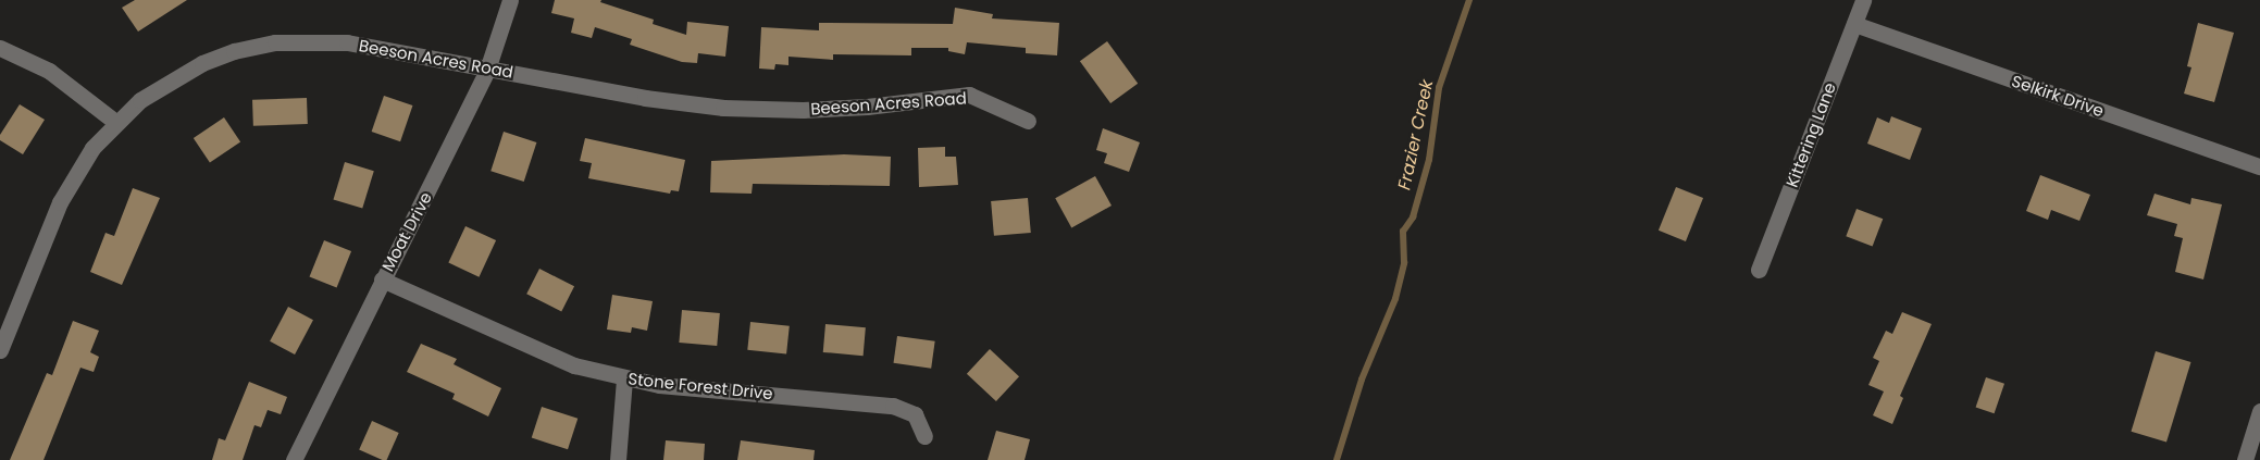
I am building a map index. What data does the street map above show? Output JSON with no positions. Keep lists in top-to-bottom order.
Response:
{
  "streets": {
    "street": [
      "Beeson Acres Road",
      "Selkirk Drive",
      "Kittering Lane",
      "Moat Drive",
      "Stone Forest Drive"
    ]
  },
  "crossings": [
    ["Beeson Acres Road", "Moat Drive"],
    ["Selkirk Drive", "Kittering Lane"],
    ["Moat Drive", "Stone Forest Drive"]
  ],
  "water": ["Frazier Creek"]
}
